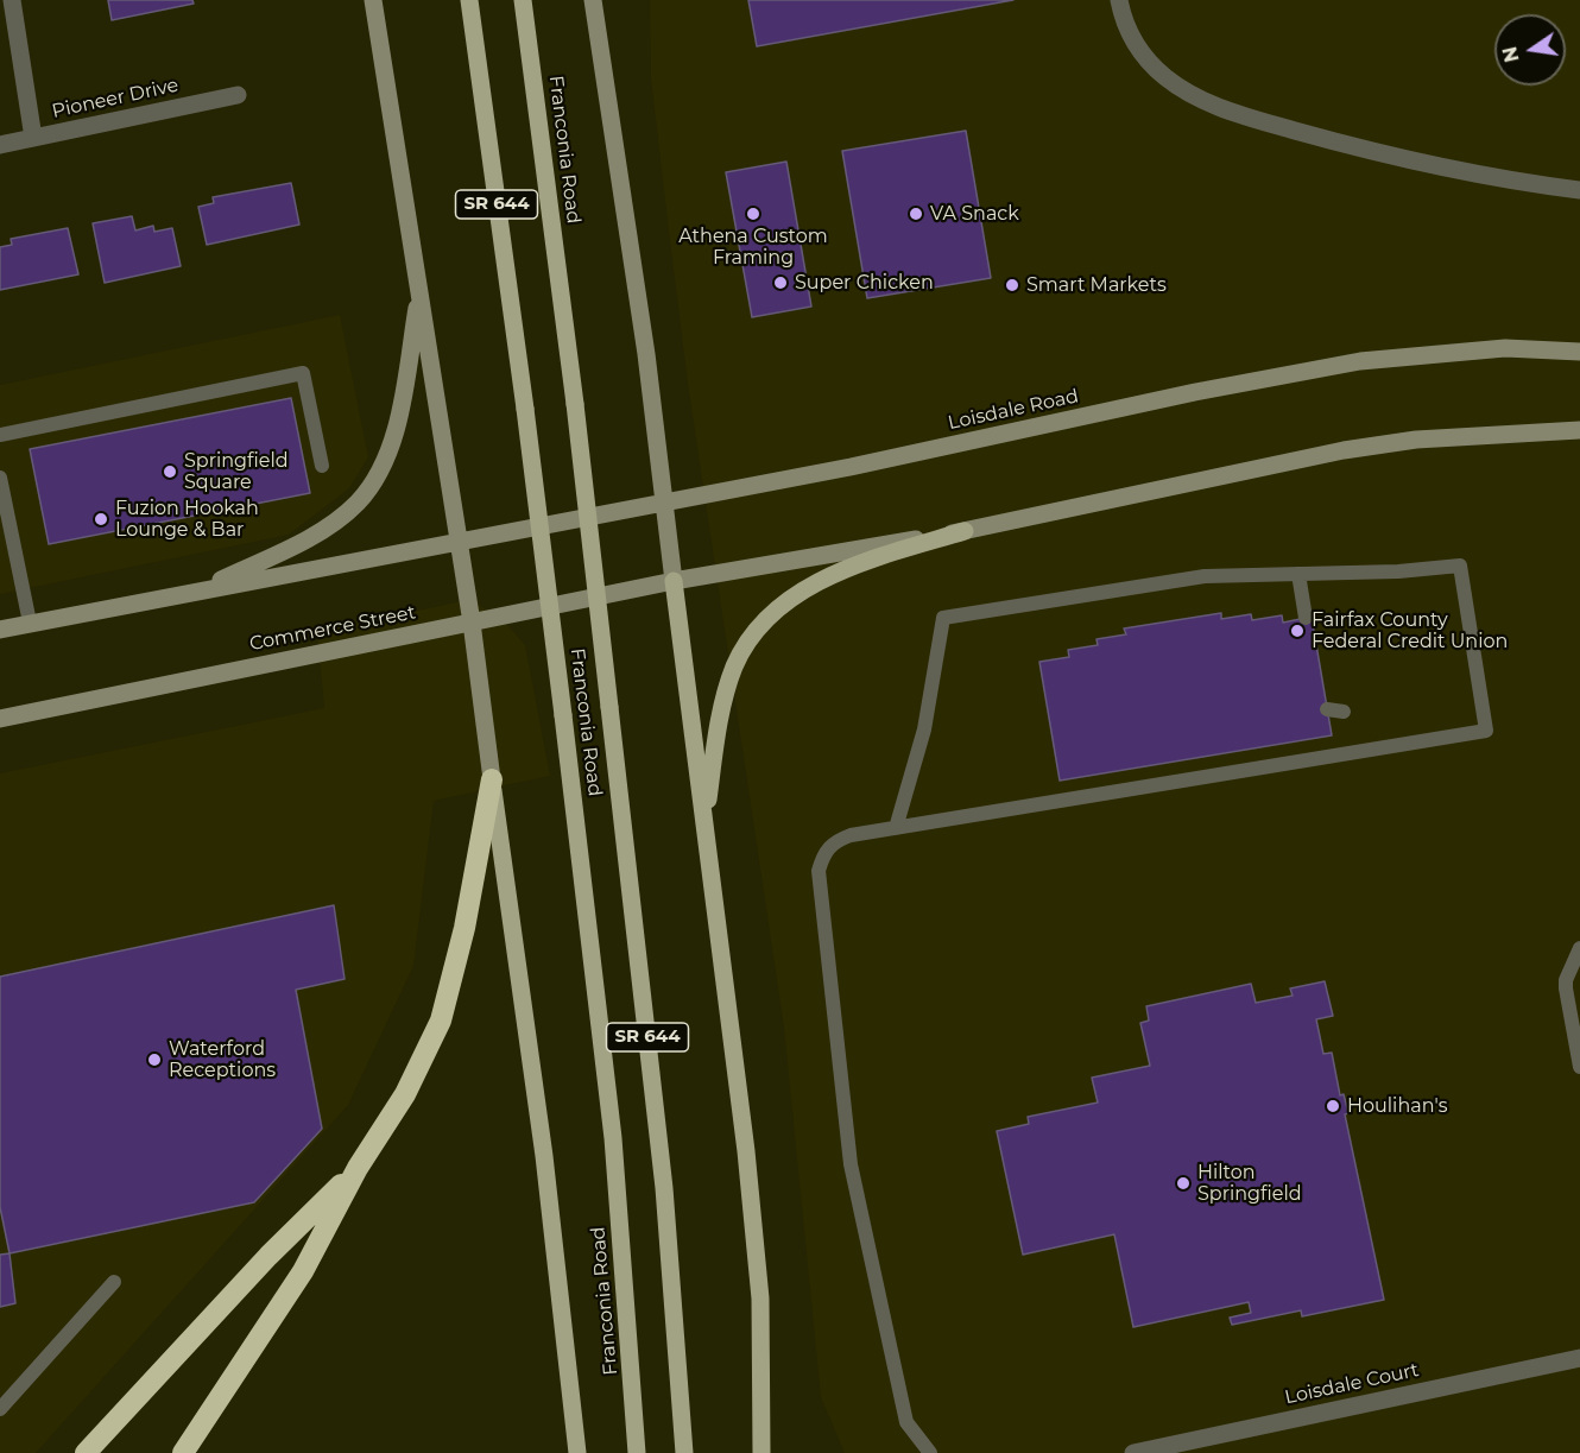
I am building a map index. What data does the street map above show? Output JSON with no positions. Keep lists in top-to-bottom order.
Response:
{
  "streets": {
    "main road": [
      "Franconia Road",
      "SR 644",
      "Loisdale Road",
      "Commerce Street"
    ],
    "street": ["Pioneer Drive", "Loisdale Court"]
  },
  "places": [
    "Athena Custom Framing",
    "VA Snack",
    "Super Chicken",
    "Smart Markets",
    "Springfield Square",
    "Fuzion Hookah Lounge & Bar",
    "Fairfax County Federal Credit Union",
    "Waterford Receptions",
    "Houlihan's",
    "Hilton Springfield"
  ],
  "north": "left"
}
